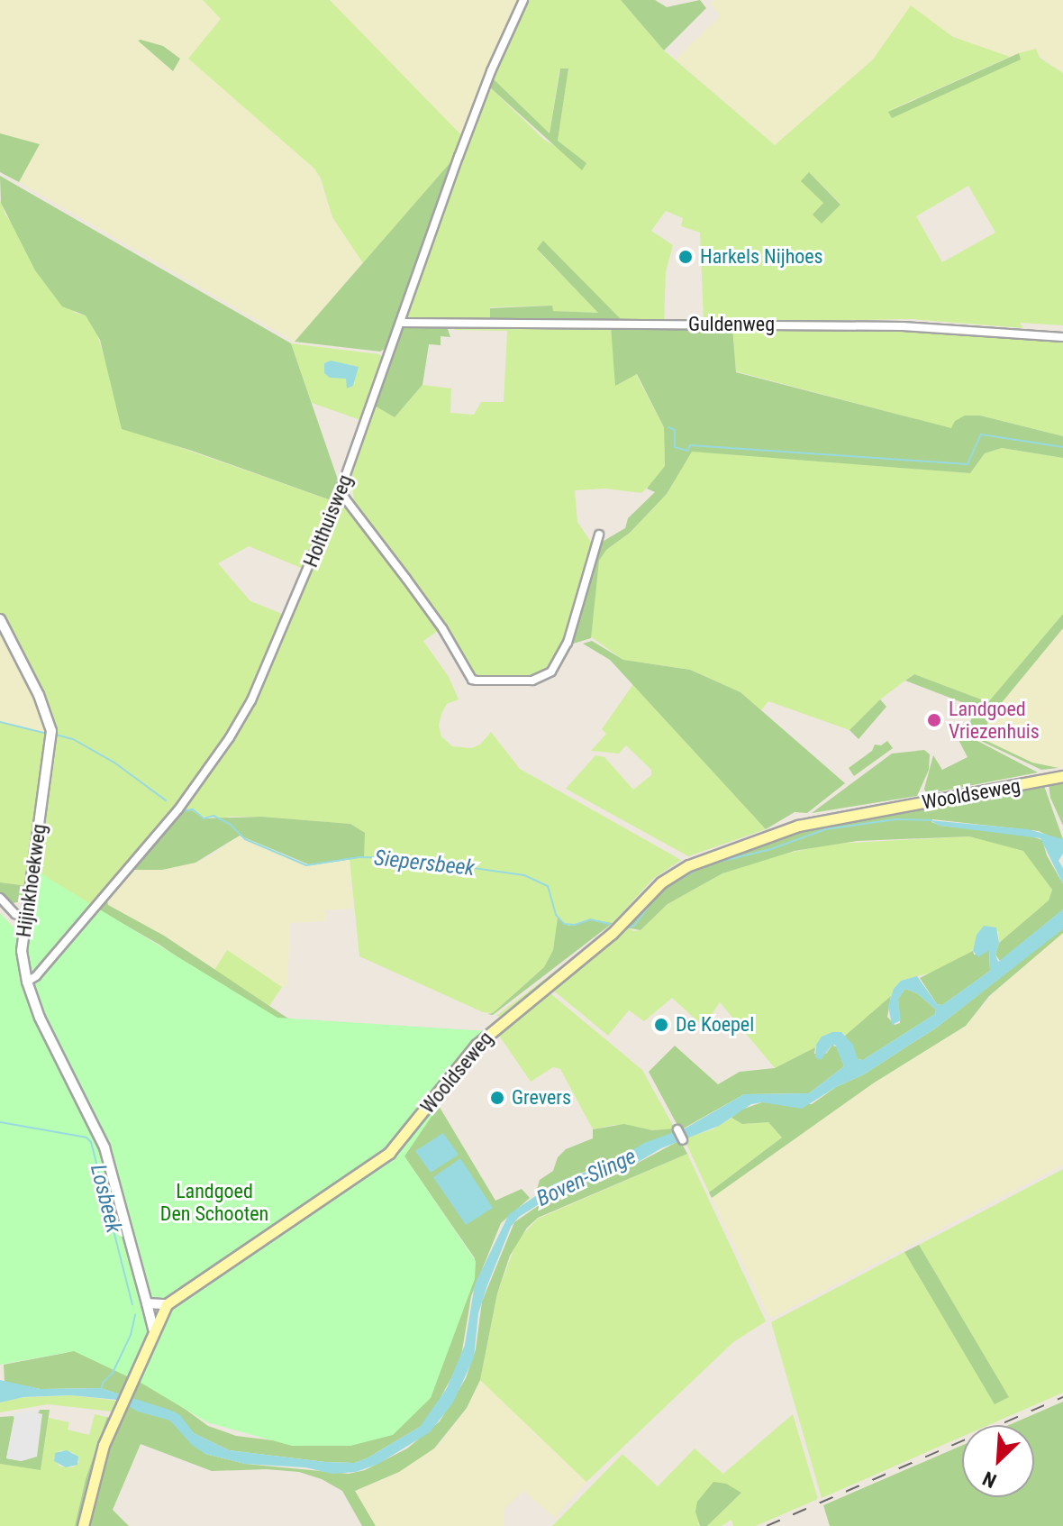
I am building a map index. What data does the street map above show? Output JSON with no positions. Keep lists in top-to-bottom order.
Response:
{
  "streets": {
    "main road": ["Wooldseweg"],
    "street": ["Guldenweg", "Holthuisweg", "Hijinkhoekweg"]
  },
  "crossings": [
    ["Guldenweg", "Holthuisweg"],
    ["Holthuisweg", "Hijinkhoekweg"],
    ["Wooldseweg", "Hijinkhoekweg"]
  ],
  "water": ["Siepersbeek", "Boven-Slinge", "Losbeek"],
  "parks": ["Landgoed Den Schooten"],
  "places": [
    "Harkels Nijhoes",
    "Landgoed Vriezenhuis",
    "De Koepel",
    "Grevers"
  ],
  "north": "bottom left"
}
